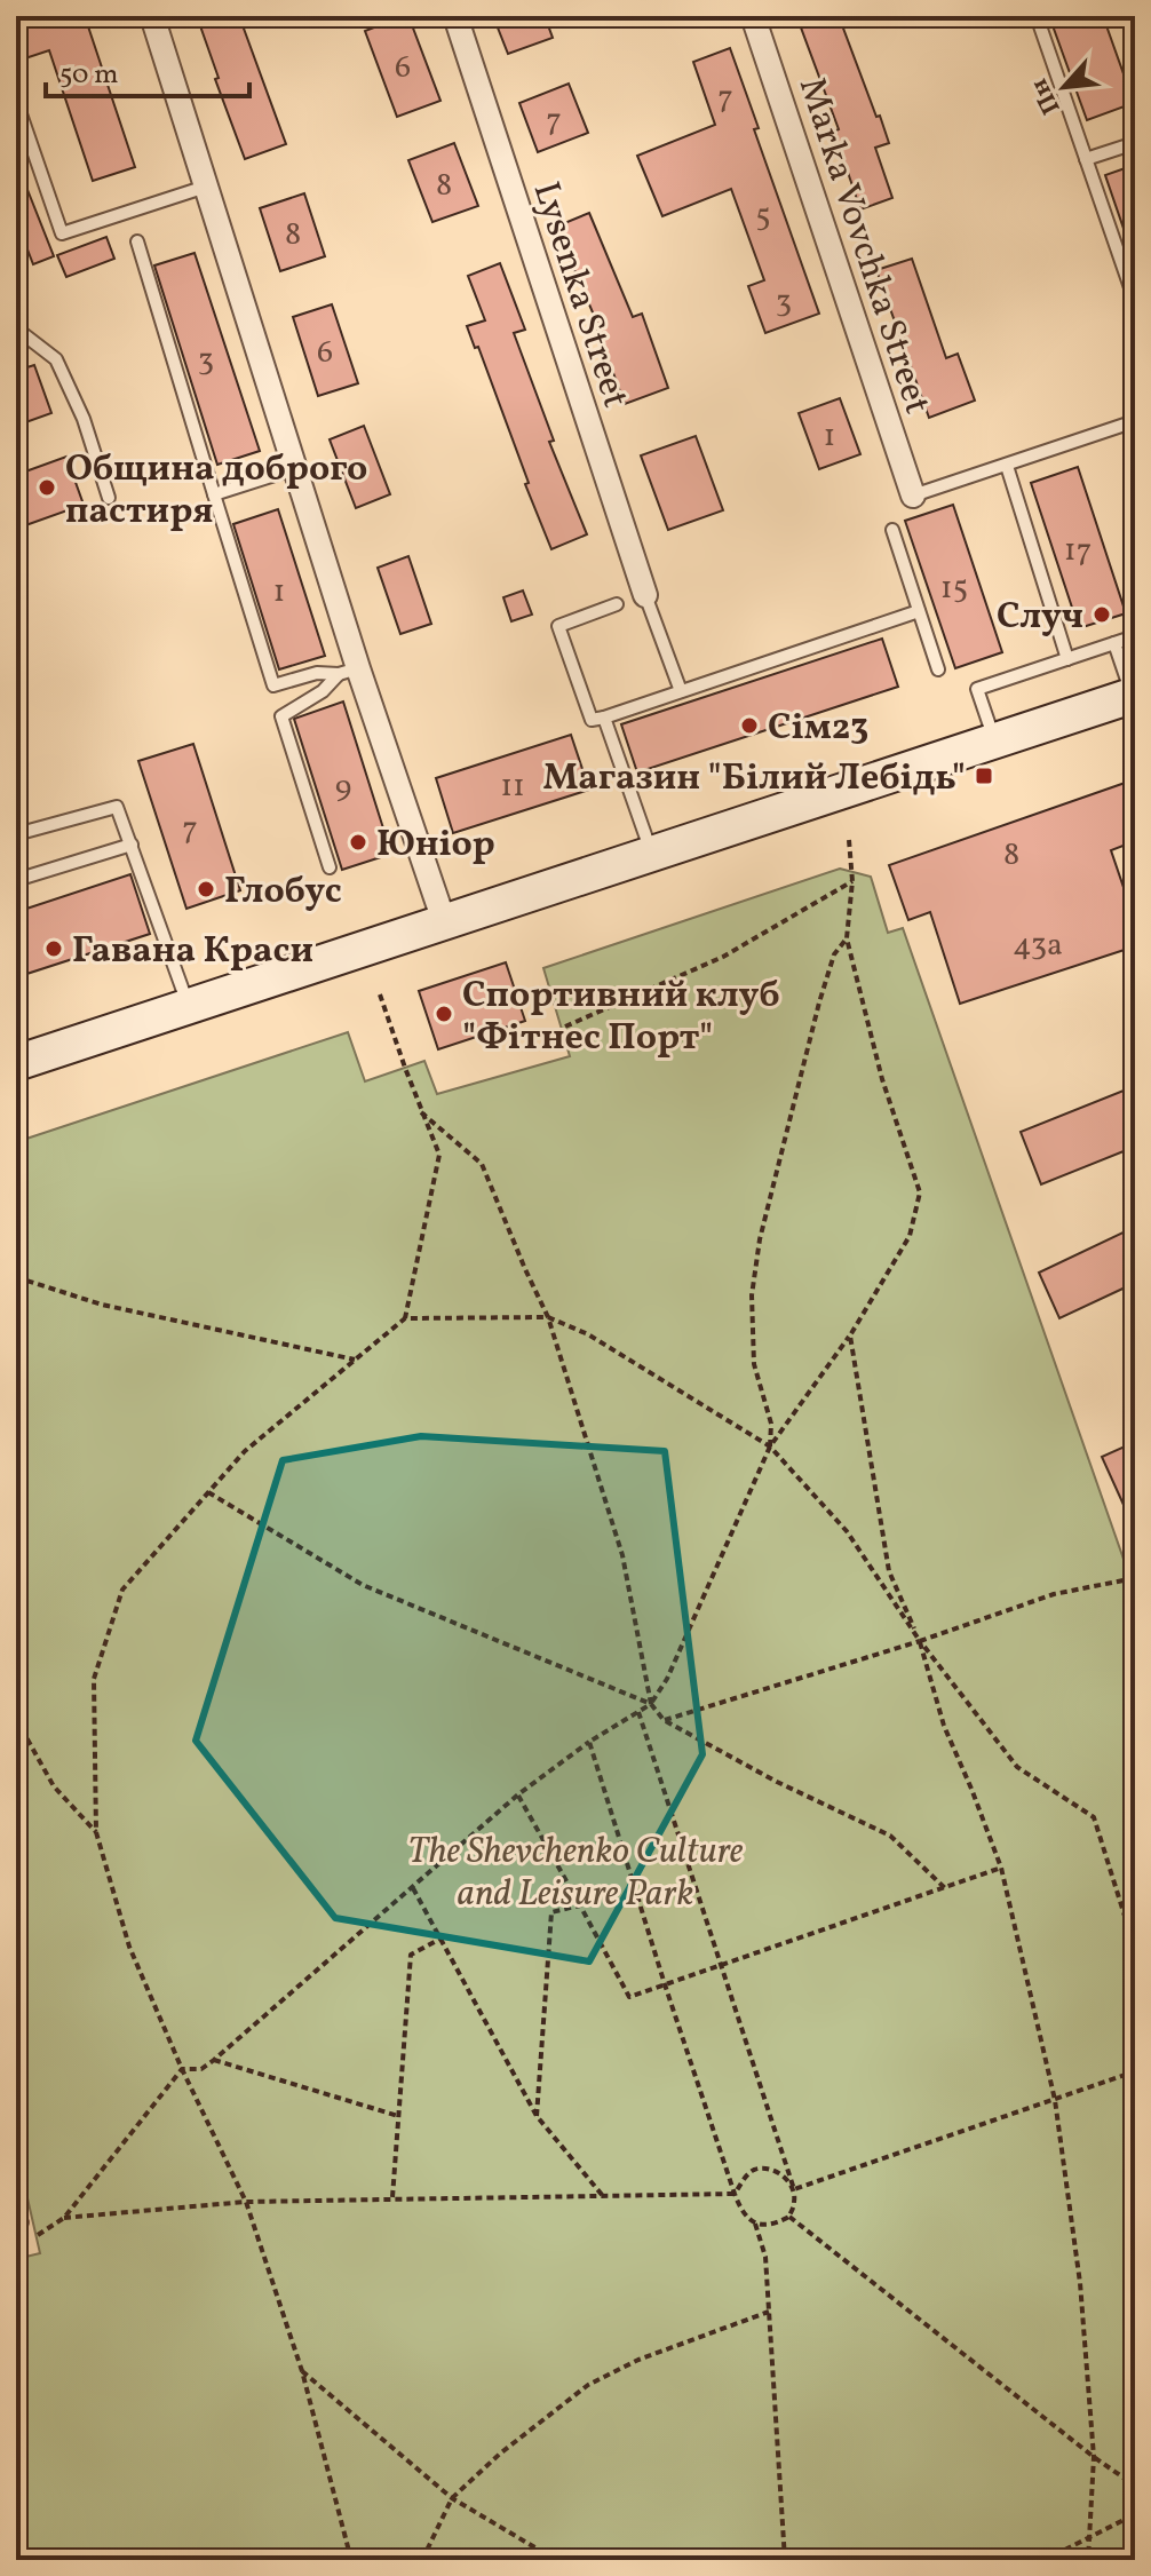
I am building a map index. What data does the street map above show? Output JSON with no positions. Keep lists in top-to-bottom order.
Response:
{
  "streets": {
    "street": ["Marka Vovchka Street", "Lysenka Street"]
  },
  "parks": ["The Shevchenko Culture and Leisure Park"],
  "places": {
    "other": [
      "Община доброго пастиря",
      "Случ",
      "Сім23",
      "Юніор",
      "Глобус",
      "Гавана Краси",
      "Спортивний клуб \"Фітнес Порт\""
    ],
    "transit": ["Магазин \"Білий Лебідь\""]
  },
  "house_numbers": [
    "6",
    "7",
    "7",
    "8",
    "5",
    "8",
    "3",
    "6",
    "3",
    "1",
    "17",
    "15",
    "1",
    "11",
    "9",
    "7",
    "8",
    "43а"
  ],
  "scale_bar": "50 m",
  "north": "bottom left"
}
